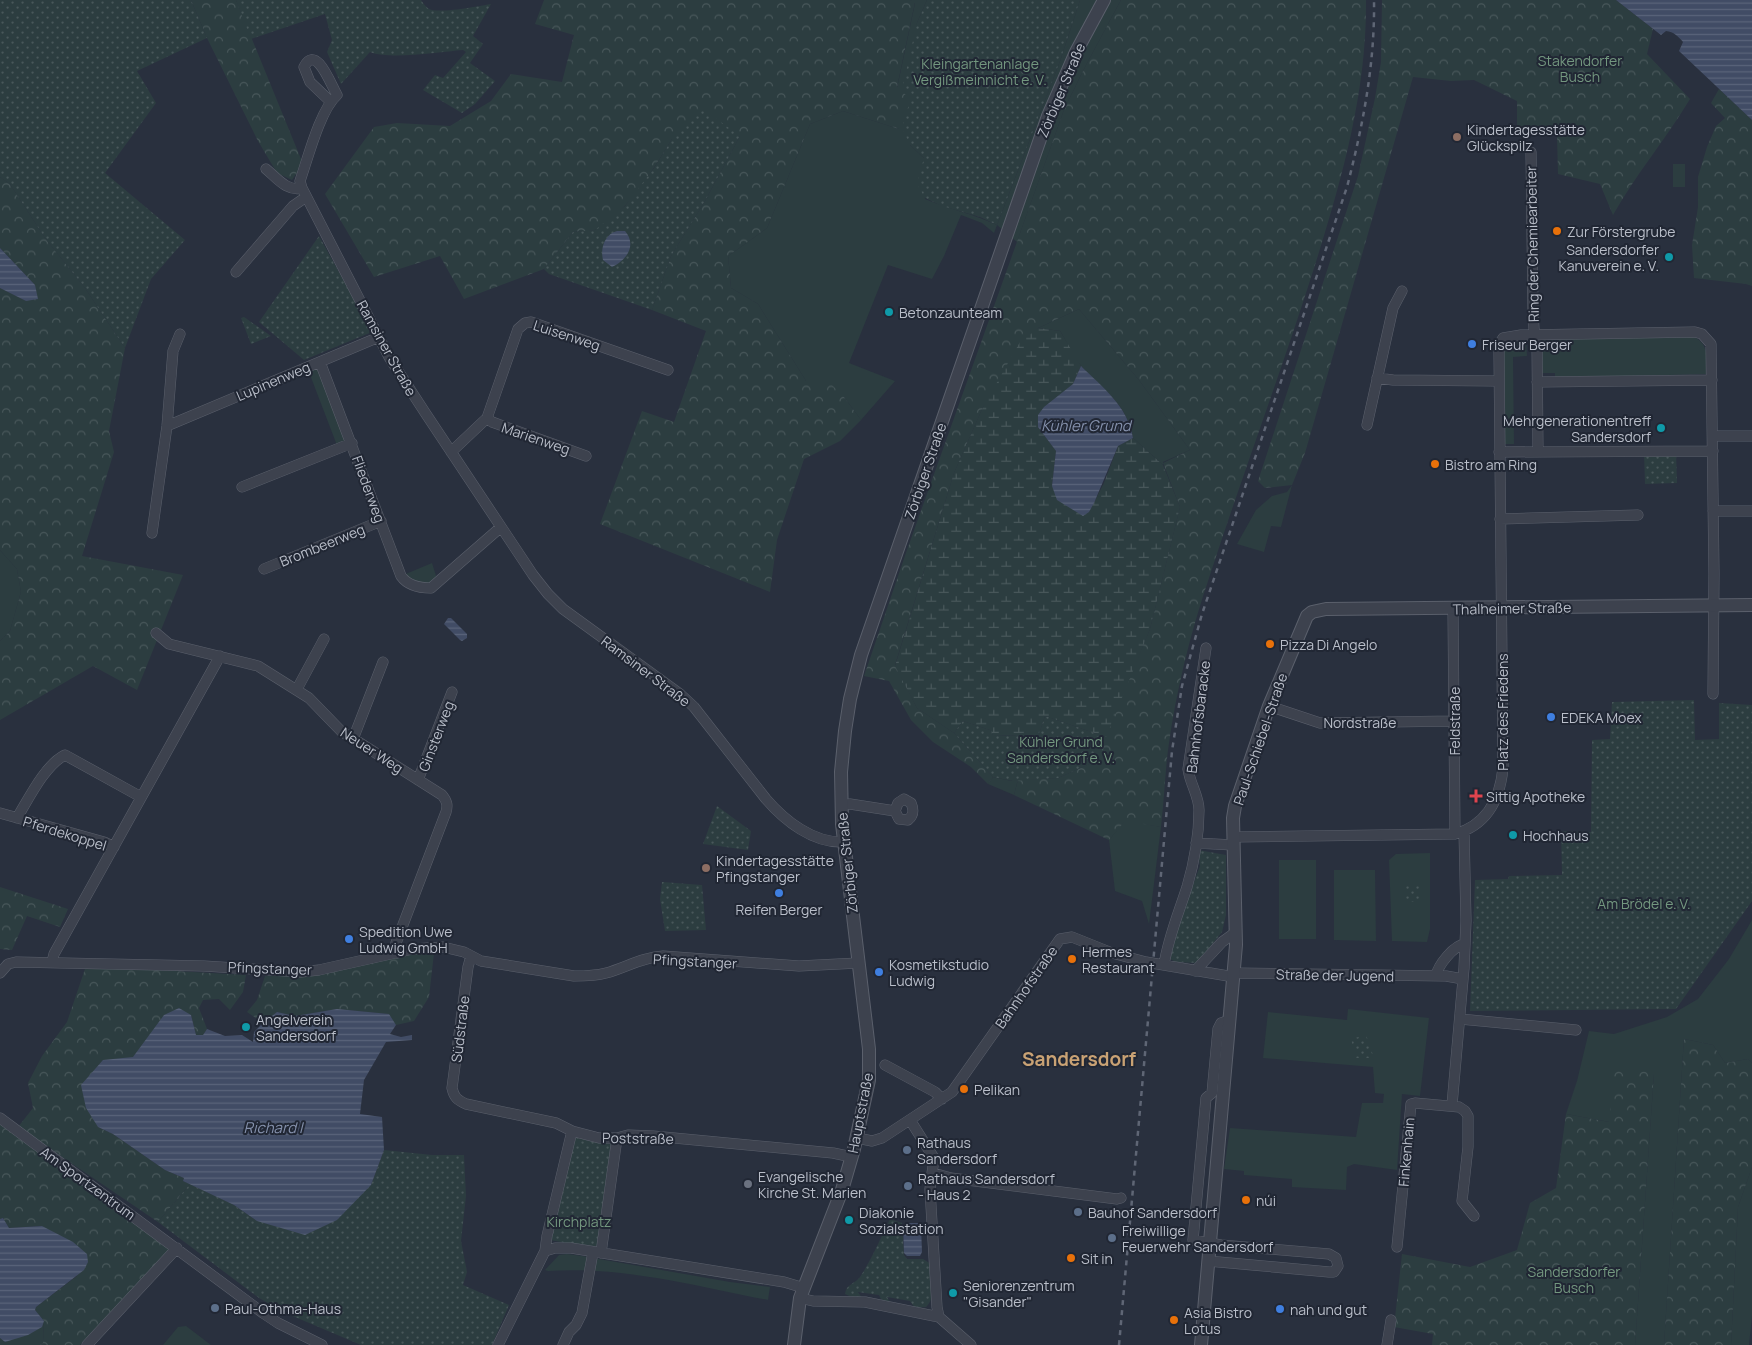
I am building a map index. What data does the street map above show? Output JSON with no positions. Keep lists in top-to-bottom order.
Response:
{
  "streets": {
    "street": [
      "Zörbiger Straße",
      "Ring der Chemiearbeiter",
      "Luisenweg",
      "Ramsiner Straße",
      "Lupinenweg",
      "Marienweg",
      "Fliederweg",
      "Brombeerweg",
      "Thalheimer Straße",
      "Platz des Friedens",
      "Bahnhofsbaracke",
      "Feldstraße",
      "Nordstraße",
      "Ginsterweg",
      "Paul-Schiebel-Straße",
      "Neuer Weg",
      "Pferdekoppel",
      "Pfingstanger",
      "Straße der Jugend",
      "Bahnhofstraße",
      "Südstraße",
      "Hauptstraße",
      "Poststraße",
      "Finkenhain",
      "Am Sportzentrum"
    ]
  },
  "crossings": [
    ["Zörbiger Straße", "Ramsiner Straße"],
    ["Zörbiger Straße", "Pfingstanger"],
    ["Zörbiger Straße", "Hauptstraße"],
    ["Ring der Chemiearbeiter", "Thalheimer Straße"],
    ["Ring der Chemiearbeiter", "Platz des Friedens"],
    ["Luisenweg", "Ramsiner Straße"],
    ["Luisenweg", "Marienweg"],
    ["Ramsiner Straße", "Lupinenweg"],
    ["Ramsiner Straße", "Fliederweg"],
    ["Lupinenweg", "Fliederweg"],
    ["Fliederweg", "Brombeerweg"],
    ["Thalheimer Straße", "Platz des Friedens"],
    ["Thalheimer Straße", "Feldstraße"],
    ["Thalheimer Straße", "Paul-Schiebel-Straße"],
    ["Platz des Friedens", "Feldstraße"],
    ["Bahnhofsbaracke", "Bahnhofstraße"],
    ["Feldstraße", "Nordstraße"],
    ["Feldstraße", "Straße der Jugend"],
    ["Feldstraße", "Finkenhain"],
    ["Nordstraße", "Paul-Schiebel-Straße"],
    ["Ginsterweg", "Neuer Weg"],
    ["Paul-Schiebel-Straße", "Straße der Jugend"],
    ["Paul-Schiebel-Straße", "Bahnhofstraße"],
    ["Neuer Weg", "Pfingstanger"],
    ["Pfingstanger", "Südstraße"],
    ["Pfingstanger", "Hauptstraße"],
    ["Straße der Jugend", "Bahnhofstraße"],
    ["Bahnhofstraße", "Hauptstraße"],
    ["Südstraße", "Poststraße"],
    ["Hauptstraße", "Poststraße"]
  ],
  "districts": ["Sandersdorf"],
  "water": ["Kühler Grund", "Richard I"],
  "parks": [
    "Stakendorfer Busch",
    "Kleingartenanlage Vergißmeinnicht e. V.",
    "Kühler Grund Sandersdorf e. V.",
    "Am Brödel e. V.",
    "Kirchplatz",
    "Sandersdorfer Busch"
  ],
  "places": {
    "other": [
      "Kindertagesstätte Glückspilz",
      "Zur Förstergrube",
      "Sandersdorfer Kanuverein e. V.",
      "Betonzaunteam",
      "Friseur Berger",
      "Mehrgenerationentreff Sandersdorf",
      "Bistro am Ring",
      "Pizza Di Angelo",
      "EDEKA Moex",
      "Hochhaus",
      "Kindertagesstätte Pfingstanger",
      "Reifen Berger",
      "Spedition Uwe Ludwig GmbH",
      "Hermes Restaurant",
      "Kosmetikstudio Ludwig",
      "Angelverein Sandersdorf",
      "Pelikan",
      "Rathaus Sandersdorf",
      "Evangelische Kirche St. Marien",
      "Rathaus Sandersdorf - Haus 2",
      "núi",
      "Bauhof Sandersdorf",
      "Diakonie Sozialstation",
      "Freiwillige Feuerwehr Sandersdorf",
      "Sit in",
      "Seniorenzentrum \"Gisander\"",
      "Paul-Othma-Haus",
      "nah und gut",
      "Asia Bistro Lotus"
    ],
    "health": ["Sittig Apotheke"]
  }
}
